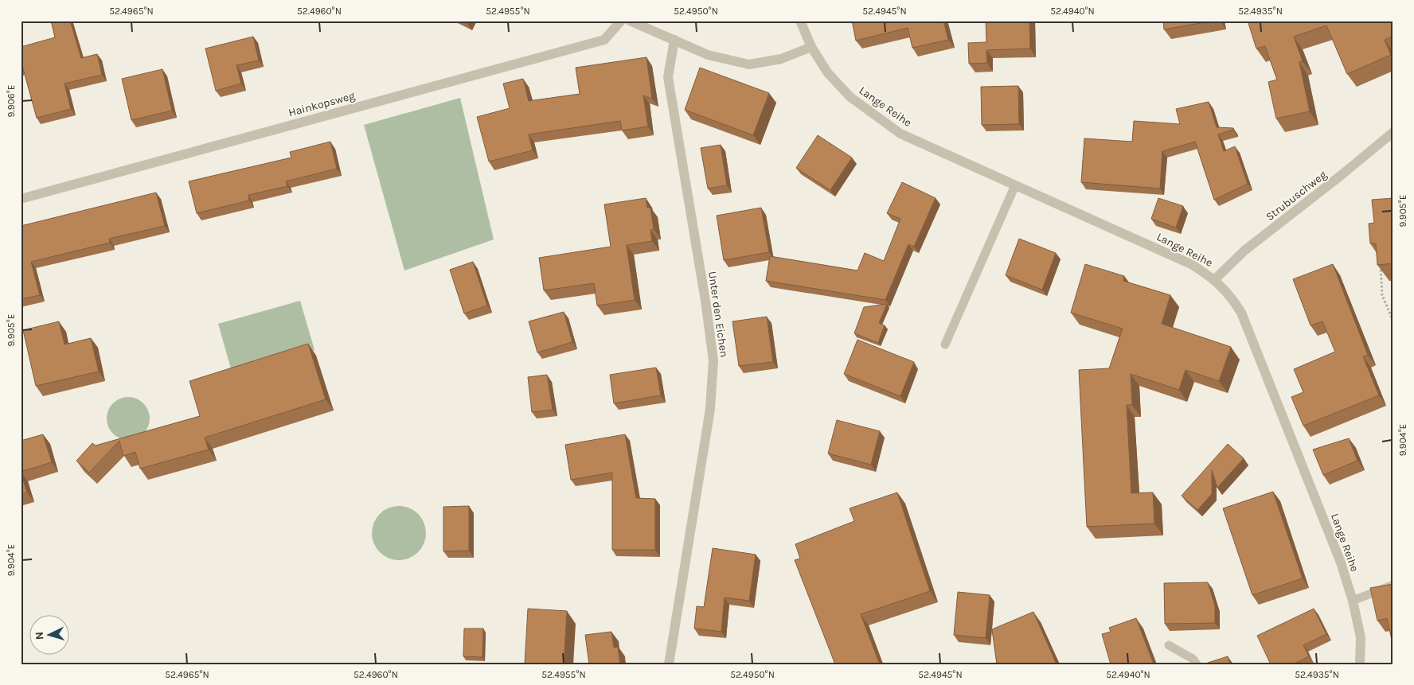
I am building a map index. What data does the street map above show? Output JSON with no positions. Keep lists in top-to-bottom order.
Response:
{
  "streets": {
    "street": [
      "Hainkopsweg",
      "Lange Reihe",
      "Strubuschweg",
      "Unter den Eichen"
    ]
  },
  "crossings": [
    ["Lange Reihe", "Strubuschweg"]
  ],
  "north": "left",
  "coordinates": [
    "52.4965°N",
    "52.4960°N",
    "52.4955°N",
    "52.4950°N",
    "52.4945°N",
    "52.4940°N",
    "52.4935°N",
    "9.906°E",
    "9.905°E",
    "9.904°E"
  ]
}
